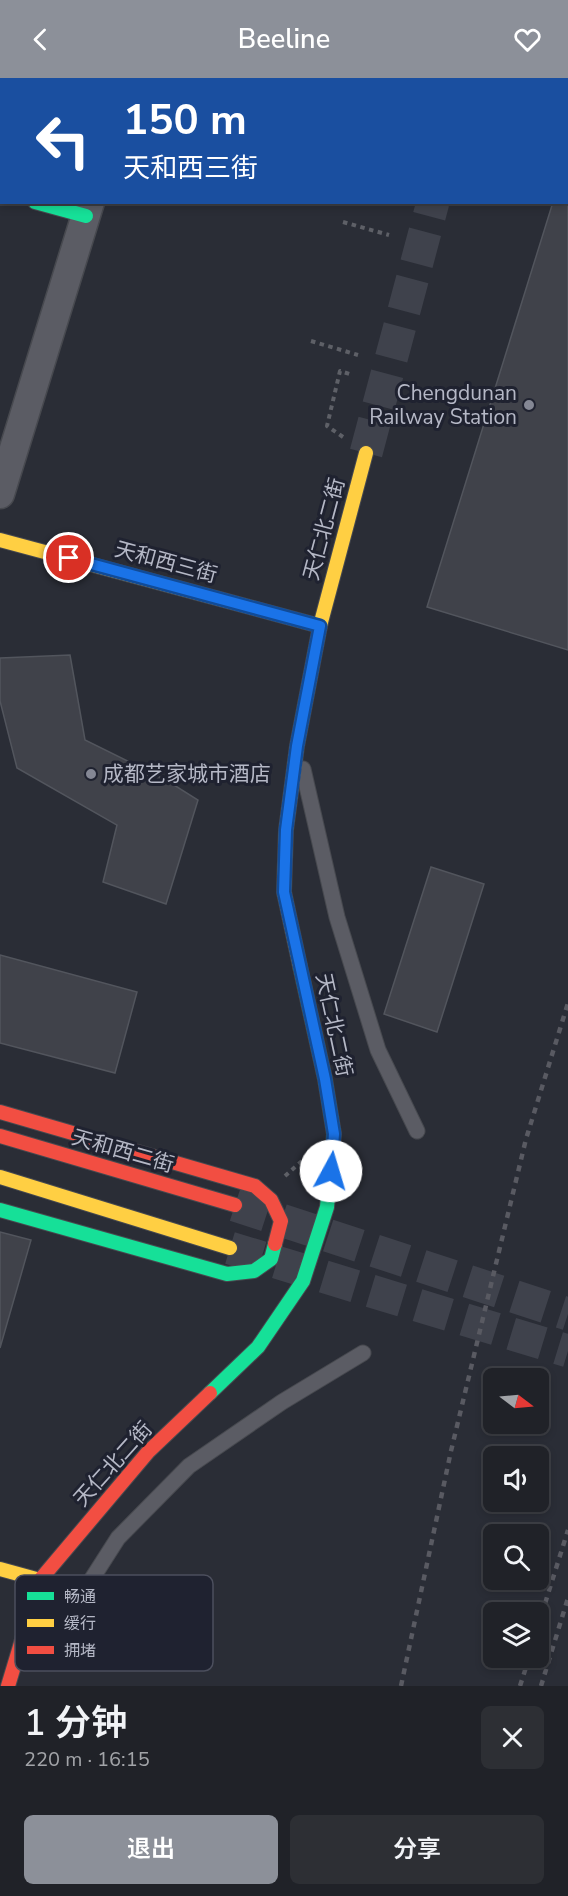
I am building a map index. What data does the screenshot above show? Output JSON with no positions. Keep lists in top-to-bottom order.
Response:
{
  "streets": {
    "street": ["天仁北二街", "天和西三街", "天和西二街"]
  },
  "crossings": [
    ["天仁北二街", "天和西三街"]
  ],
  "places": ["Chengdunan Railway Station", "成都艺家城市酒店"],
  "legend": ["畅通", "缓行", "拥堵"],
  "north": "right",
  "page": {
    "header": "Beeline",
    "turn": ["150 m", "天和西三街"],
    "heading": ["1 分钟", "220 m · 16:15"],
    "buttons": ["退出", "分享"]
  }
}
